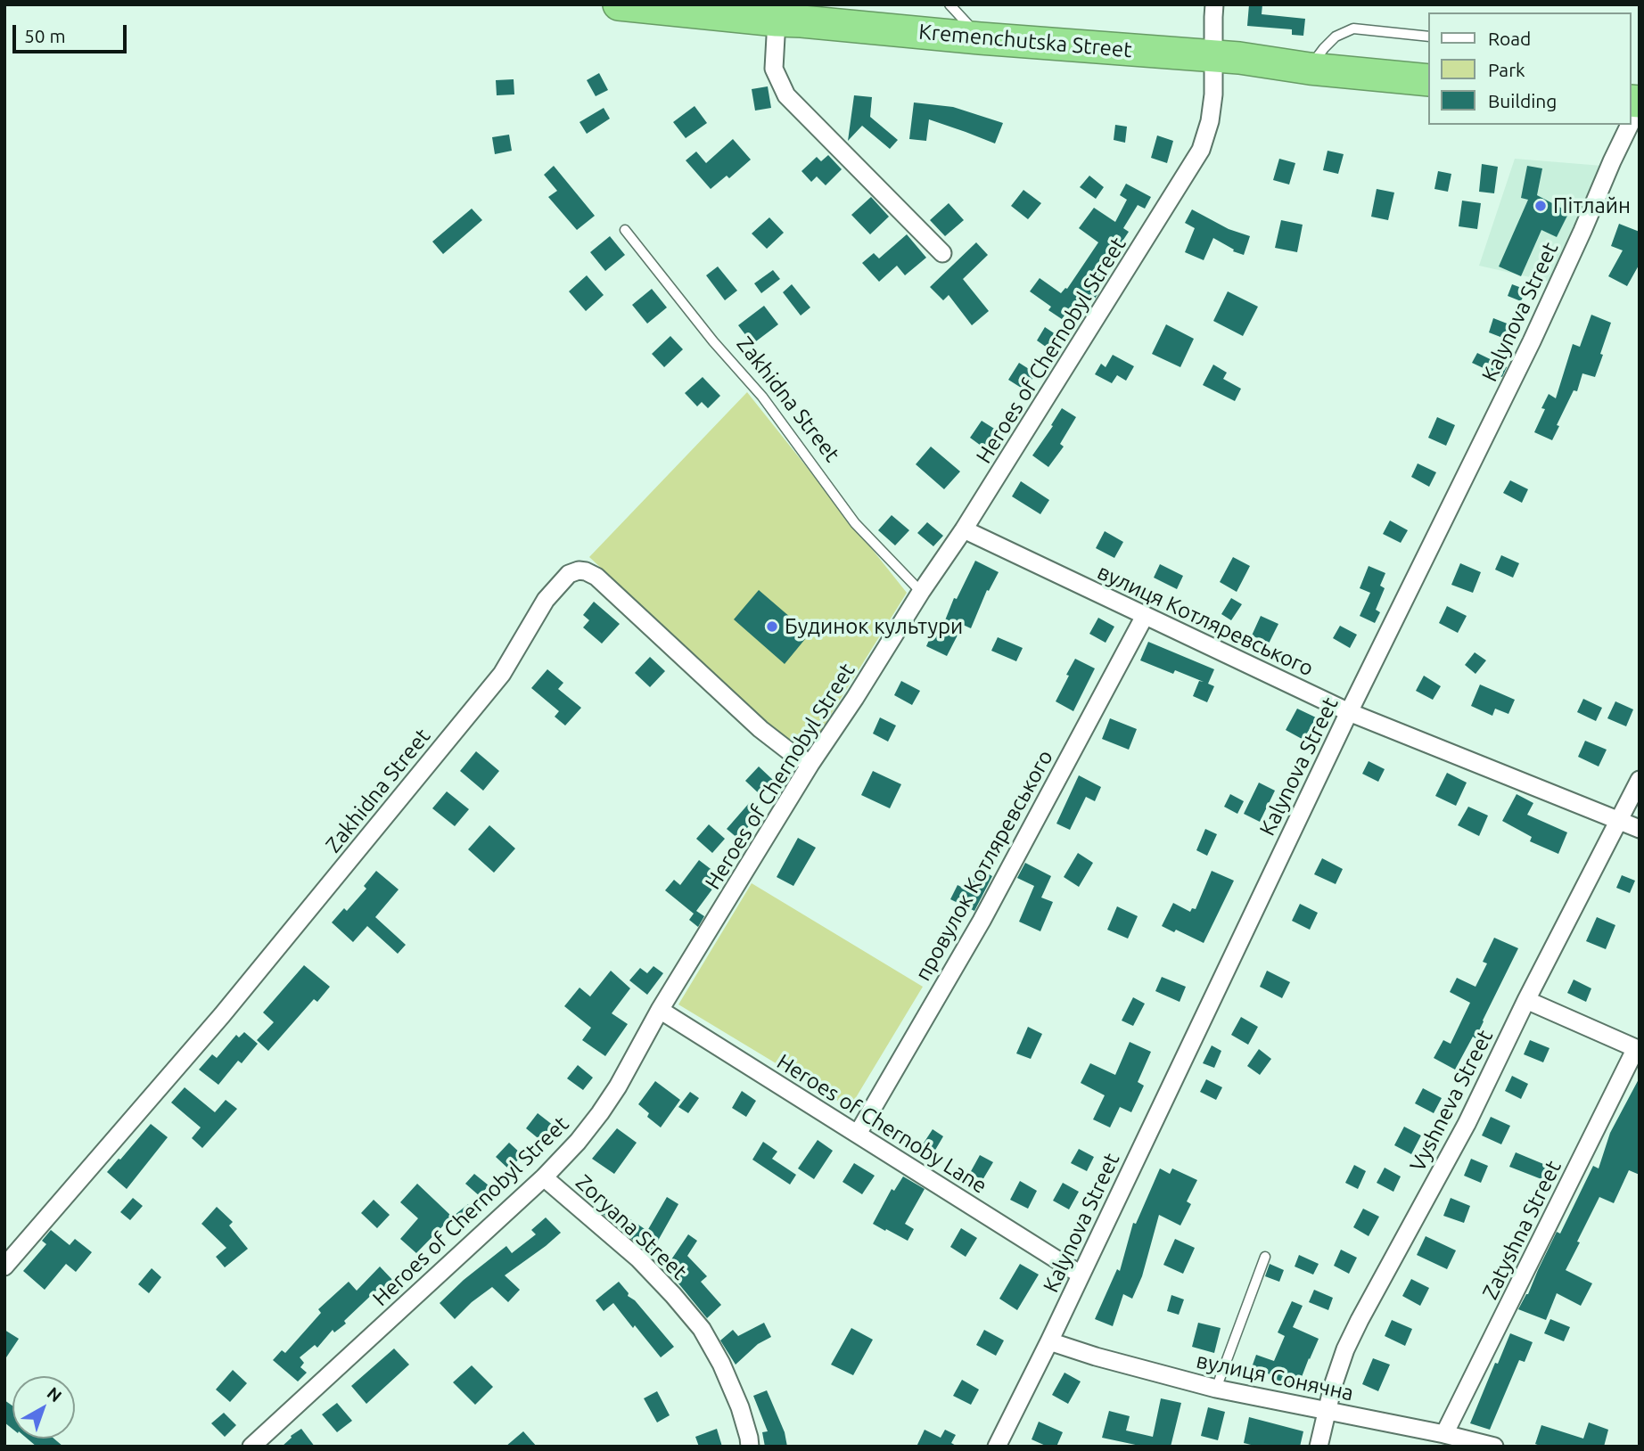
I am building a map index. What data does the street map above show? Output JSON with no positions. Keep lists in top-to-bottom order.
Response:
{
  "streets": {
    "highway": ["Kremenchutska Street"],
    "street": [
      "Kalynova Street",
      "Heroes of Chernobyl Street",
      "Zakhidna Street",
      "вулиця Котляревського",
      "провулок Котляревського",
      "Vyshneva Street",
      "Heroes of Chernoby Lane",
      "Zoryana Street",
      "Zatyshna Street",
      "вулиця Сонячна"
    ]
  },
  "crossings": [
    ["Kremenchutska Street", "Heroes of Chernobyl Street"],
    ["Kalynova Street", "вулиця Котляревського"],
    ["Kalynova Street", "Heroes of Chernoby Lane"],
    ["Kalynova Street", "вулиця Сонячна"],
    ["Heroes of Chernobyl Street", "Zakhidna Street"],
    ["Heroes of Chernobyl Street", "вулиця Котляревського"],
    ["Heroes of Chernobyl Street", "Heroes of Chernoby Lane"],
    ["Heroes of Chernobyl Street", "Zoryana Street"],
    ["вулиця Котляревського", "провулок Котляревського"],
    ["вулиця Котляревського", "Vyshneva Street"],
    ["провулок Котляревського", "Heroes of Chernoby Lane"],
    ["Vyshneva Street", "вулиця Сонячна"],
    ["Zatyshna Street", "вулиця Сонячна"]
  ],
  "places": ["Пітлайн", "Будинок культури"],
  "legend": ["Road", "Park", "Building"],
  "scale_bar": "50 m",
  "north": "top right"
}
